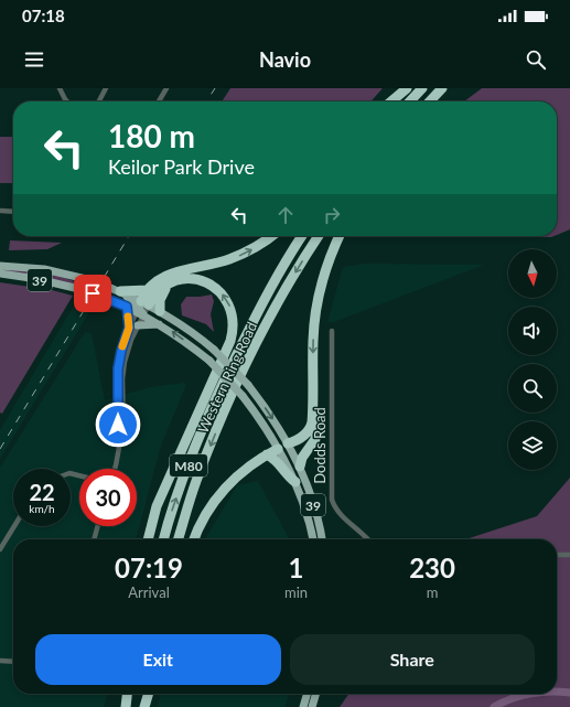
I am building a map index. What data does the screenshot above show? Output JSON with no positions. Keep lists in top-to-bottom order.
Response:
{
  "streets": {
    "highway": ["Western Ring Road", "M80"],
    "main road": ["39"],
    "street": ["Dodds Road"]
  },
  "north": "bottom",
  "page": {
    "status": "07:18",
    "header": "Navio",
    "turn": ["180 m", "Keilor Park Drive"],
    "speed": "22 km/h",
    "limit": "30",
    "eta": [
      "07:19",
      "Arrival",
      "1",
      "min",
      "230",
      "m"
    ],
    "buttons": ["Exit", "Share"]
  }
}
